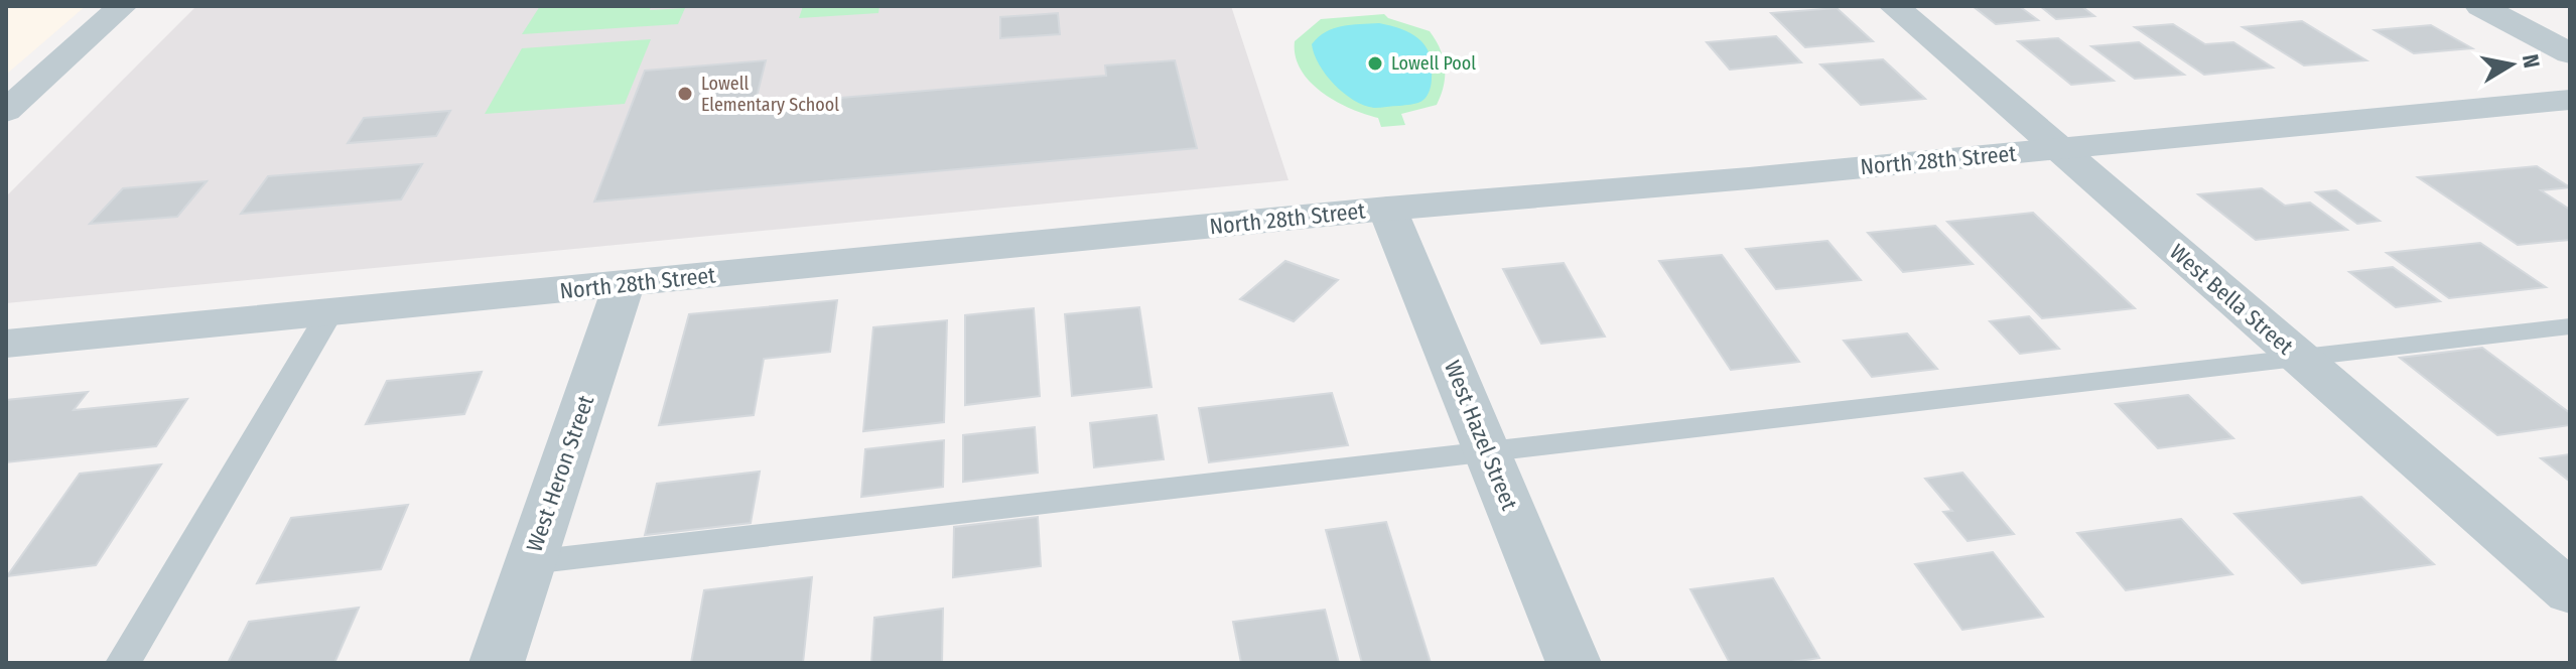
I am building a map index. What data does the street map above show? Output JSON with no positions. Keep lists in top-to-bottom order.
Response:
{
  "streets": {
    "street": [
      "North 28th Street",
      "West Bella Street",
      "West Hazel Street",
      "West Heron Street"
    ]
  },
  "crossings": [
    ["North 28th Street", "West Bella Street"],
    ["North 28th Street", "West Hazel Street"],
    ["North 28th Street", "West Heron Street"]
  ],
  "places": ["Lowell Pool", "Lowell Elementary School"],
  "north": "right"
}
